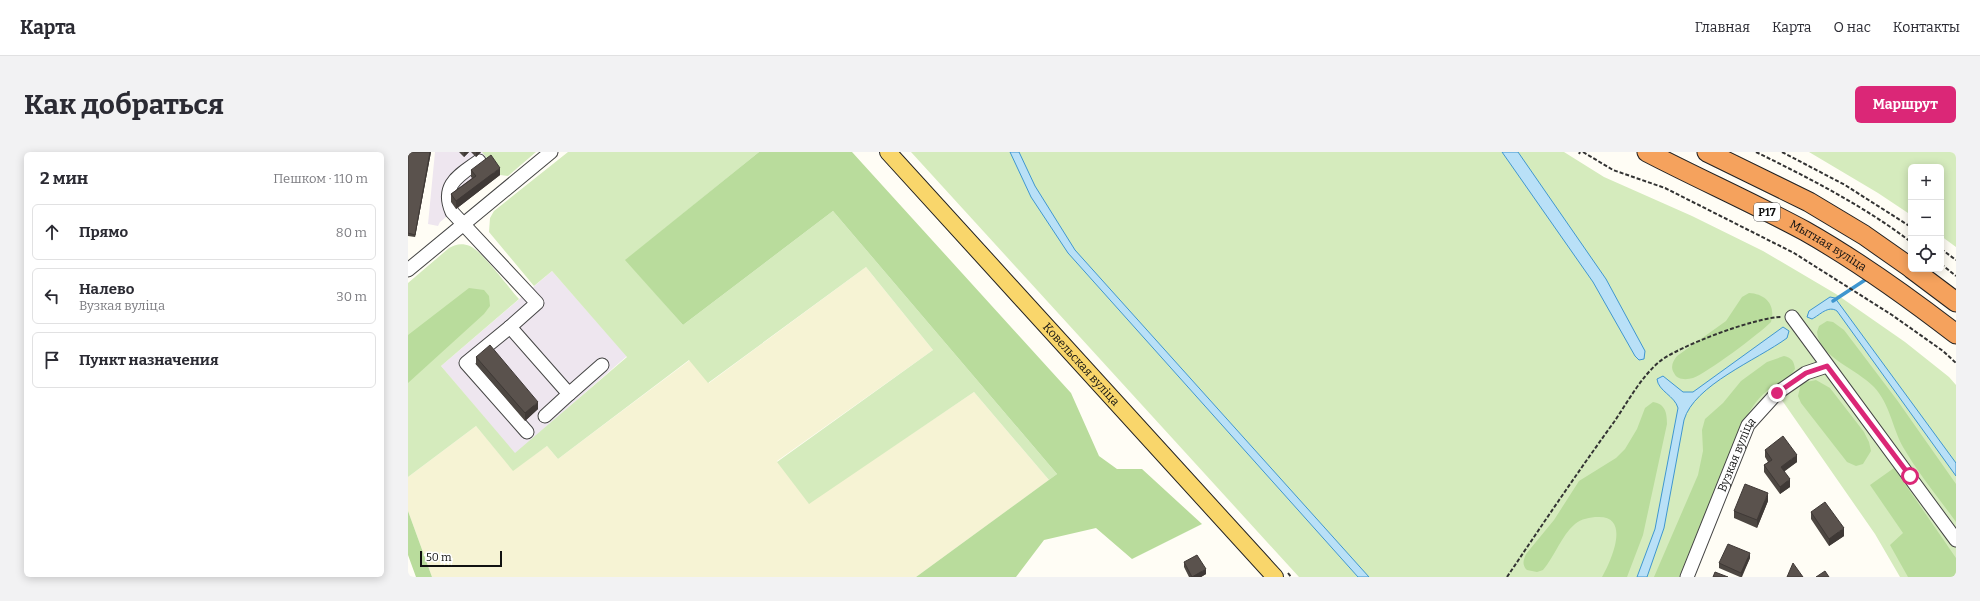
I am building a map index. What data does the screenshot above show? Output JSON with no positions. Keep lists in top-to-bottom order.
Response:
{
  "streets": {
    "highway": ["Р17", "Мытная вуліца"],
    "main road": ["Ковельская вуліца"],
    "street": ["Вузкая вуліца"]
  },
  "scale_bar": "50 m",
  "page": {
    "header": "Карта",
    "nav": [
      "Главная",
      "Карта",
      "О нас",
      "Контакты"
    ],
    "buttons": "Маршрут",
    "title": "Как добраться",
    "heading": ["2 мин", "Пешком · 110 m"],
    "map_buttons": ["+", "−"],
    "list": [
      ["Прямо", "80 m"],
      ["Налево", "Вузкая вуліца", "30 m"],
      "Пункт назначения"
    ],
    "scale": "50 m"
  }
}
